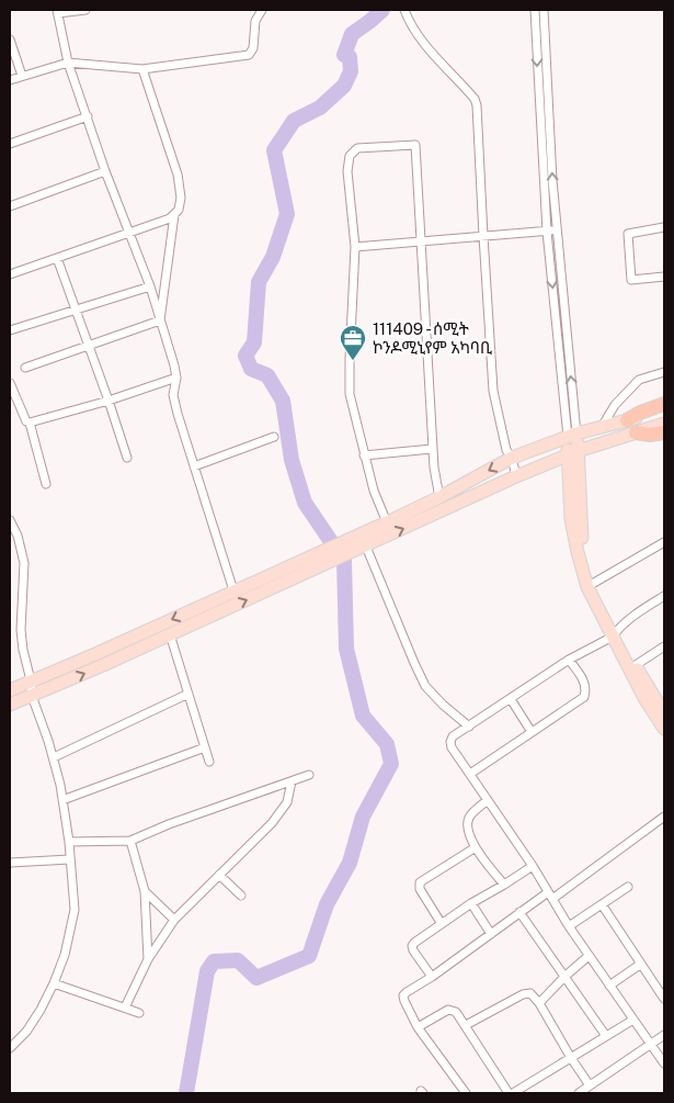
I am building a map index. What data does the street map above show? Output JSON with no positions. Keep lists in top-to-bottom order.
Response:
{
  "places": {
    "office": ["111409 - ሰሚት ኮንዶሚኒየም አካባቢ"]
  }
}
